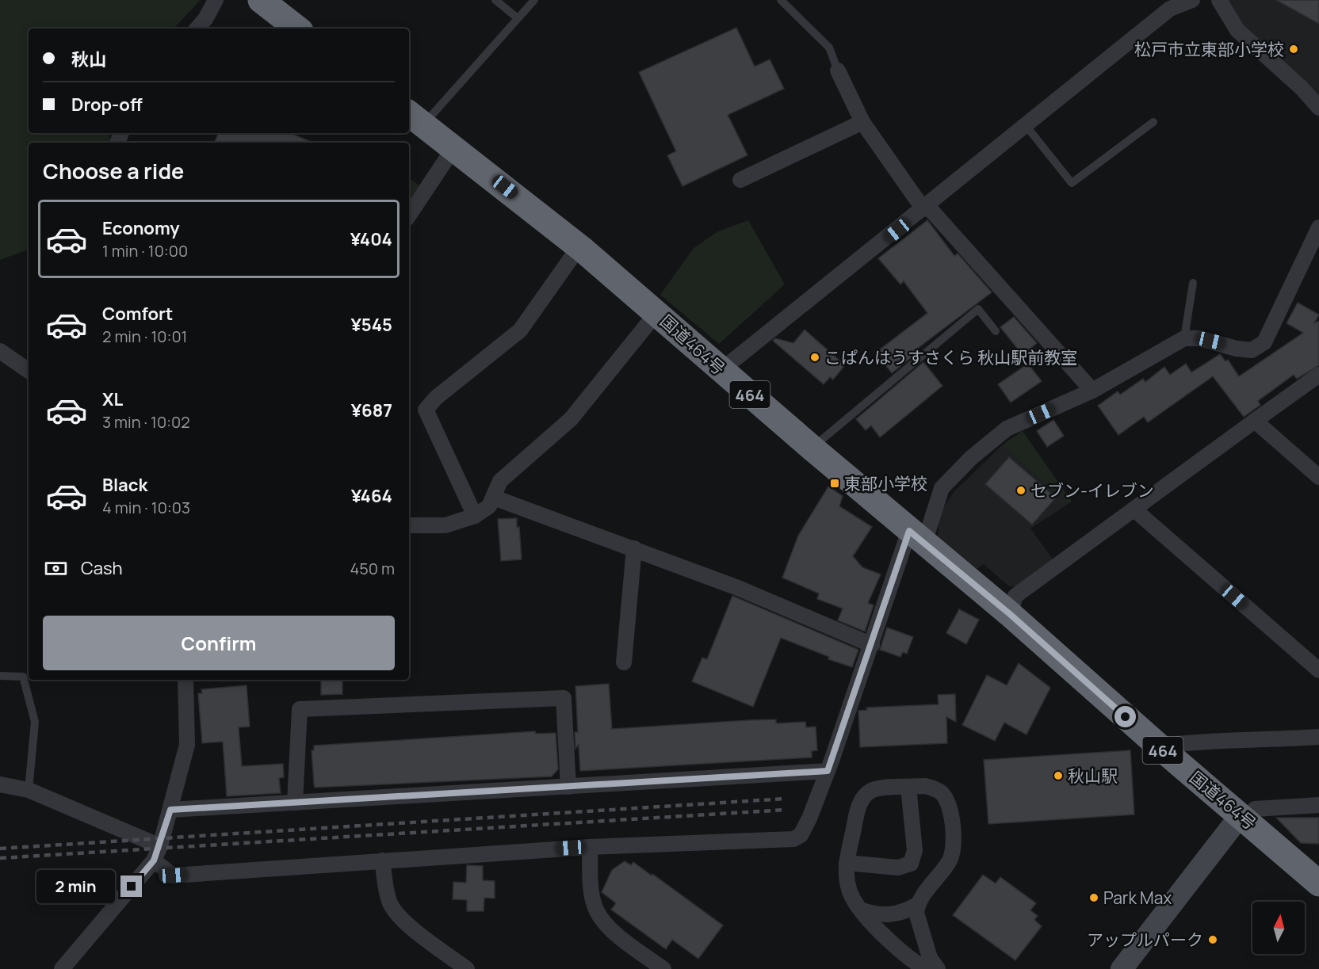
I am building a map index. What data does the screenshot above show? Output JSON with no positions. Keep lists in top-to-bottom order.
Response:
{
  "streets": {
    "highway": ["国道464号", "464"]
  },
  "places": {
    "other": [
      "松戸市立東部小学校",
      "こぱんはうすさくら 秋山駅前教室",
      "セブン-イレブン",
      "秋山駅",
      "Park Max",
      "アップルパーク"
    ],
    "transit": ["東部小学校"]
  },
  "north": "top",
  "page": {
    "banner": ["秋山", "Drop-off"],
    "heading": "Choose a ride",
    "list": [
      {
        "name": "Economy",
        "note": "1 min · 10:00",
        "value": "¥404"
      },
      {
        "name": "Comfort",
        "note": "2 min · 10:01",
        "value": "¥545"
      },
      {
        "name": "XL",
        "note": "3 min · 10:02",
        "value": "¥687"
      },
      {
        "name": "Black",
        "note": "4 min · 10:03",
        "value": "¥464"
      }
    ],
    "pay": ["Cash", "450 m"],
    "buttons": "Confirm",
    "bubble": "2 min"
  }
}
